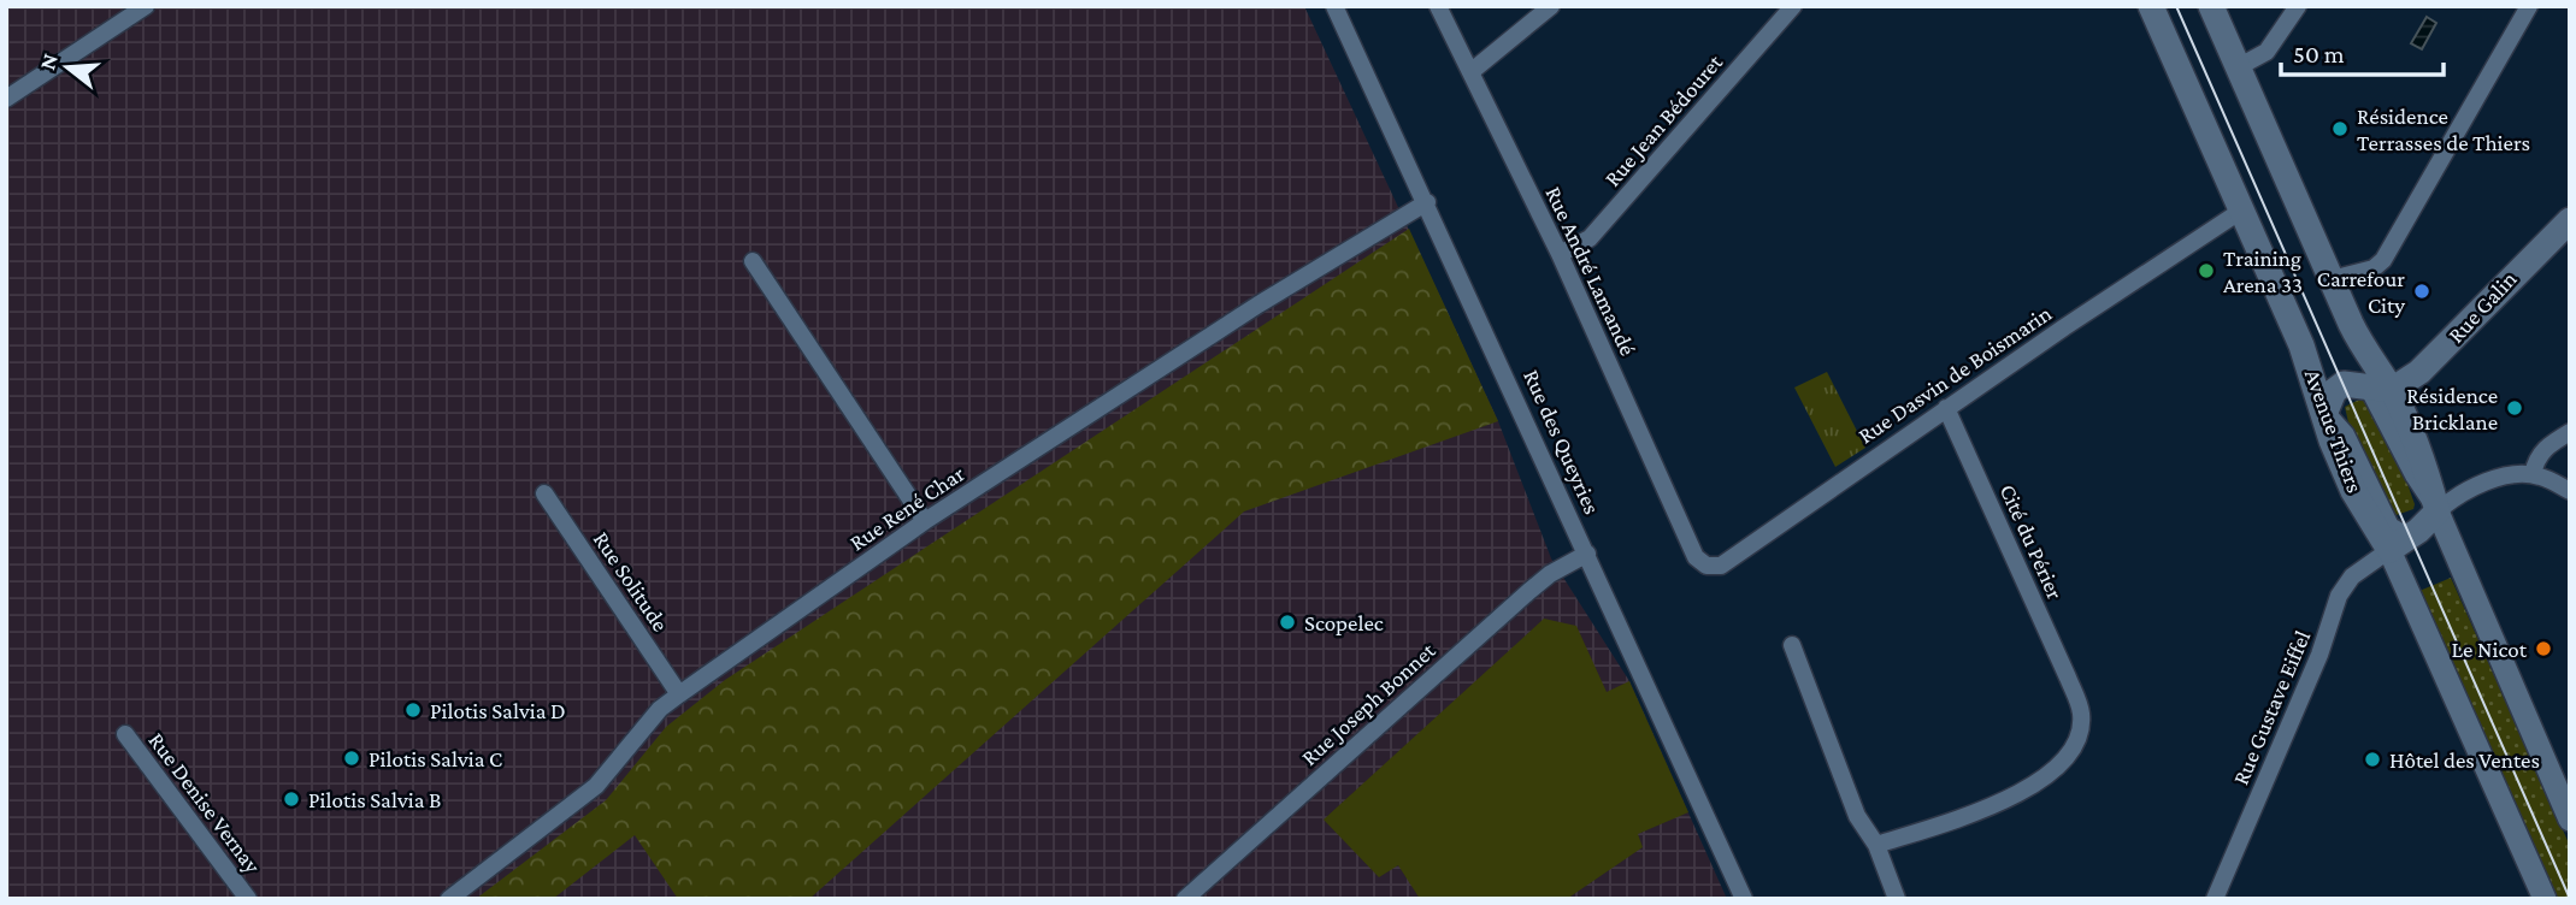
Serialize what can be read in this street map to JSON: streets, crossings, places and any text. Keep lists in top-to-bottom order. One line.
{"streets":{"main road":["Rue Galin","Avenue Thiers"],"street":["Rue Jean Bédouret","Rue André Lamandé","Rue Dasvin de Boismarin","Rue des Queyries","Rue René Char","Cité du Périer","Rue Solitude","Rue Joseph Bonnet","Rue Gustave Eiffel","Rue Denise Vernay"]},"crossings":[["Rue Jean Bédouret","Rue André Lamandé"],["Rue André Lamandé","Rue Dasvin de Boismarin"],["Rue Galin","Avenue Thiers"],["Rue Dasvin de Boismarin","Avenue Thiers"],["Rue Dasvin de Boismarin","Cité du Périer"],["Avenue Thiers","Rue Gustave Eiffel"],["Rue des Queyries","Rue René Char"],["Rue des Queyries","Rue Joseph Bonnet"],["Rue René Char","Rue Solitude"]],"places":["Résidence Terrasses de Thiers","Training Arena 33","Carrefour City","Résidence Bricklane","Scopelec","Le Nicot","Pilotis Salvia D","Pilotis Salvia C","Hôtel des Ventes","Pilotis Salvia B"],"scale_bar":"50 m","north":"left"}
